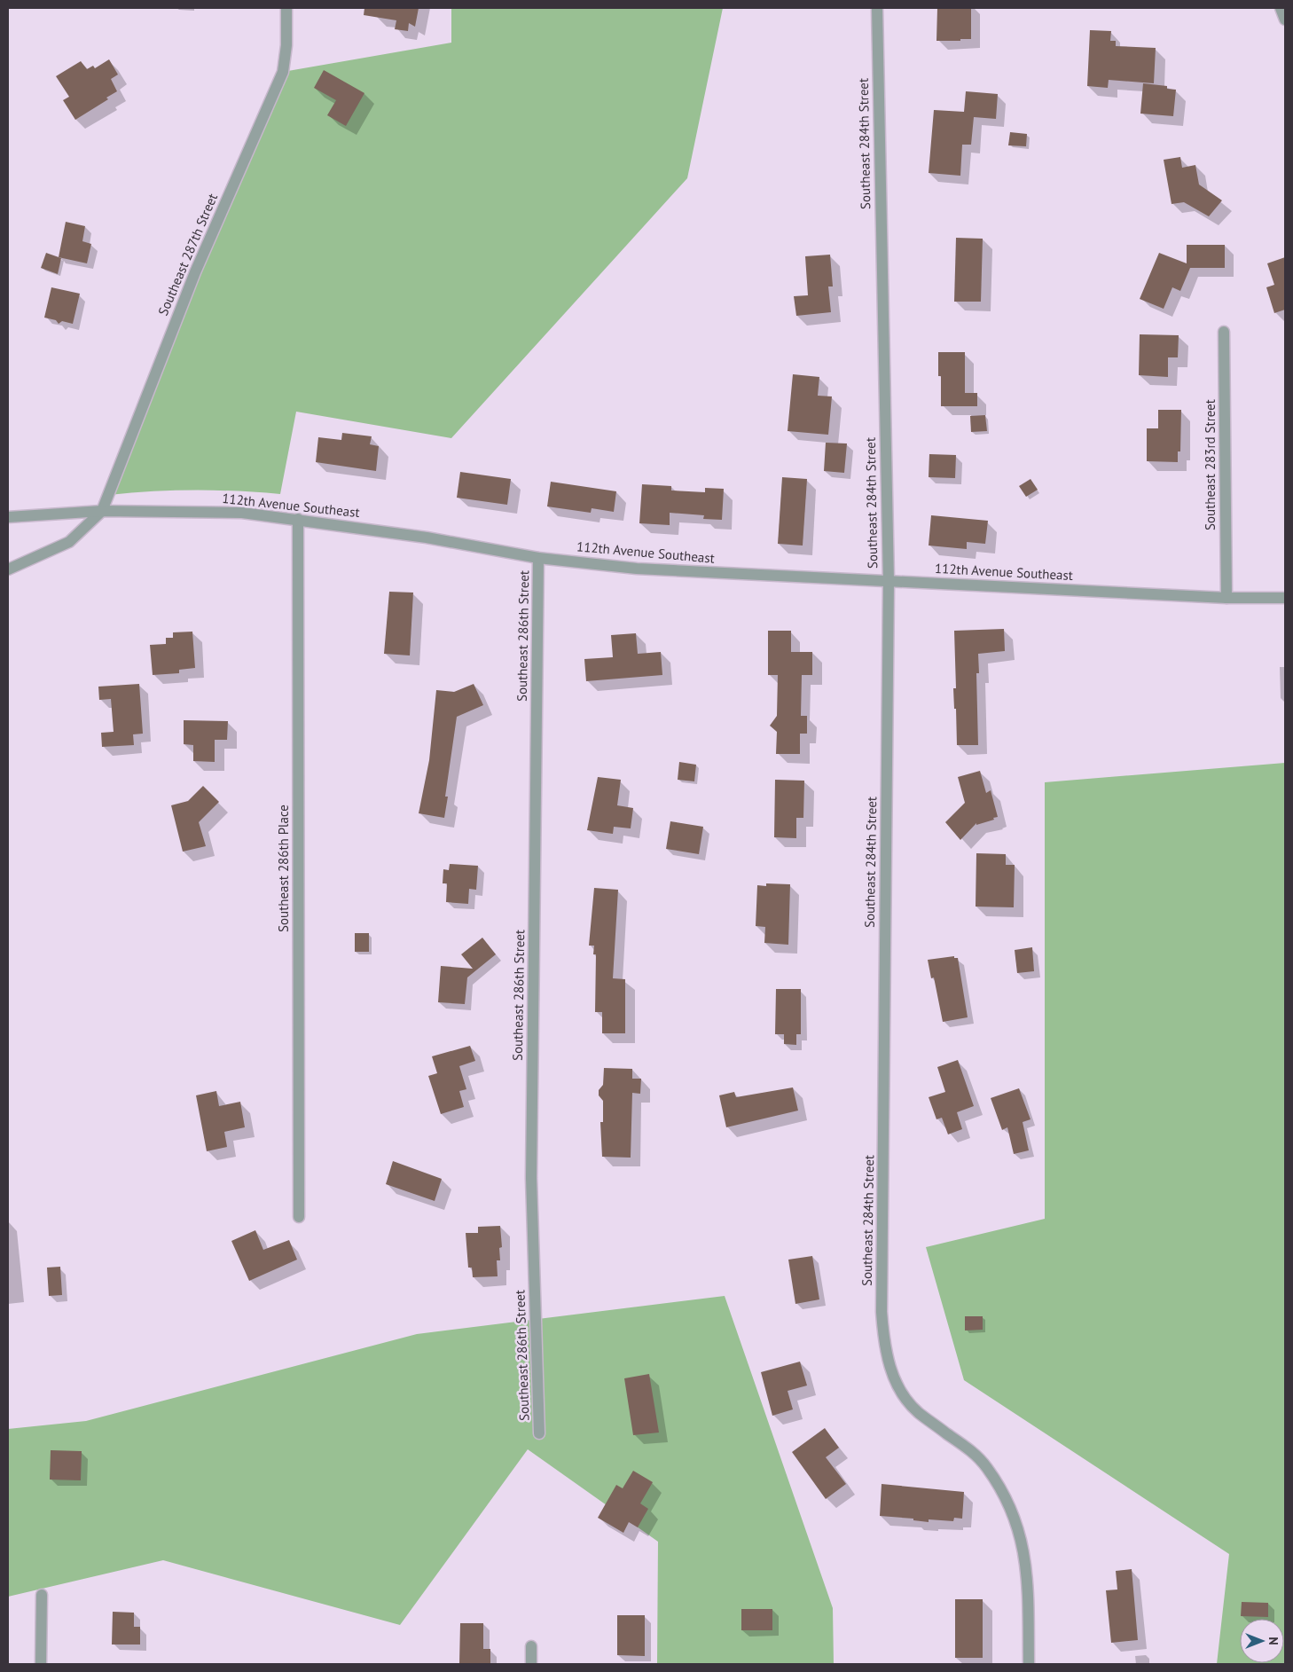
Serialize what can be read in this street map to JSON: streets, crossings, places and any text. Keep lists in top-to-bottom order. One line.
{"streets":{"street":["Southeast 284th Street","Southeast 287th Street","Southeast 283rd Street","112th Avenue Southeast","Southeast 286th Street","Southeast 286th Place"]},"crossings":[["Southeast 284th Street","112th Avenue Southeast"],["Southeast 287th Street","112th Avenue Southeast"],["Southeast 283rd Street","112th Avenue Southeast"],["112th Avenue Southeast","Southeast 286th Street"],["112th Avenue Southeast","Southeast 286th Place"]],"north":"right"}
